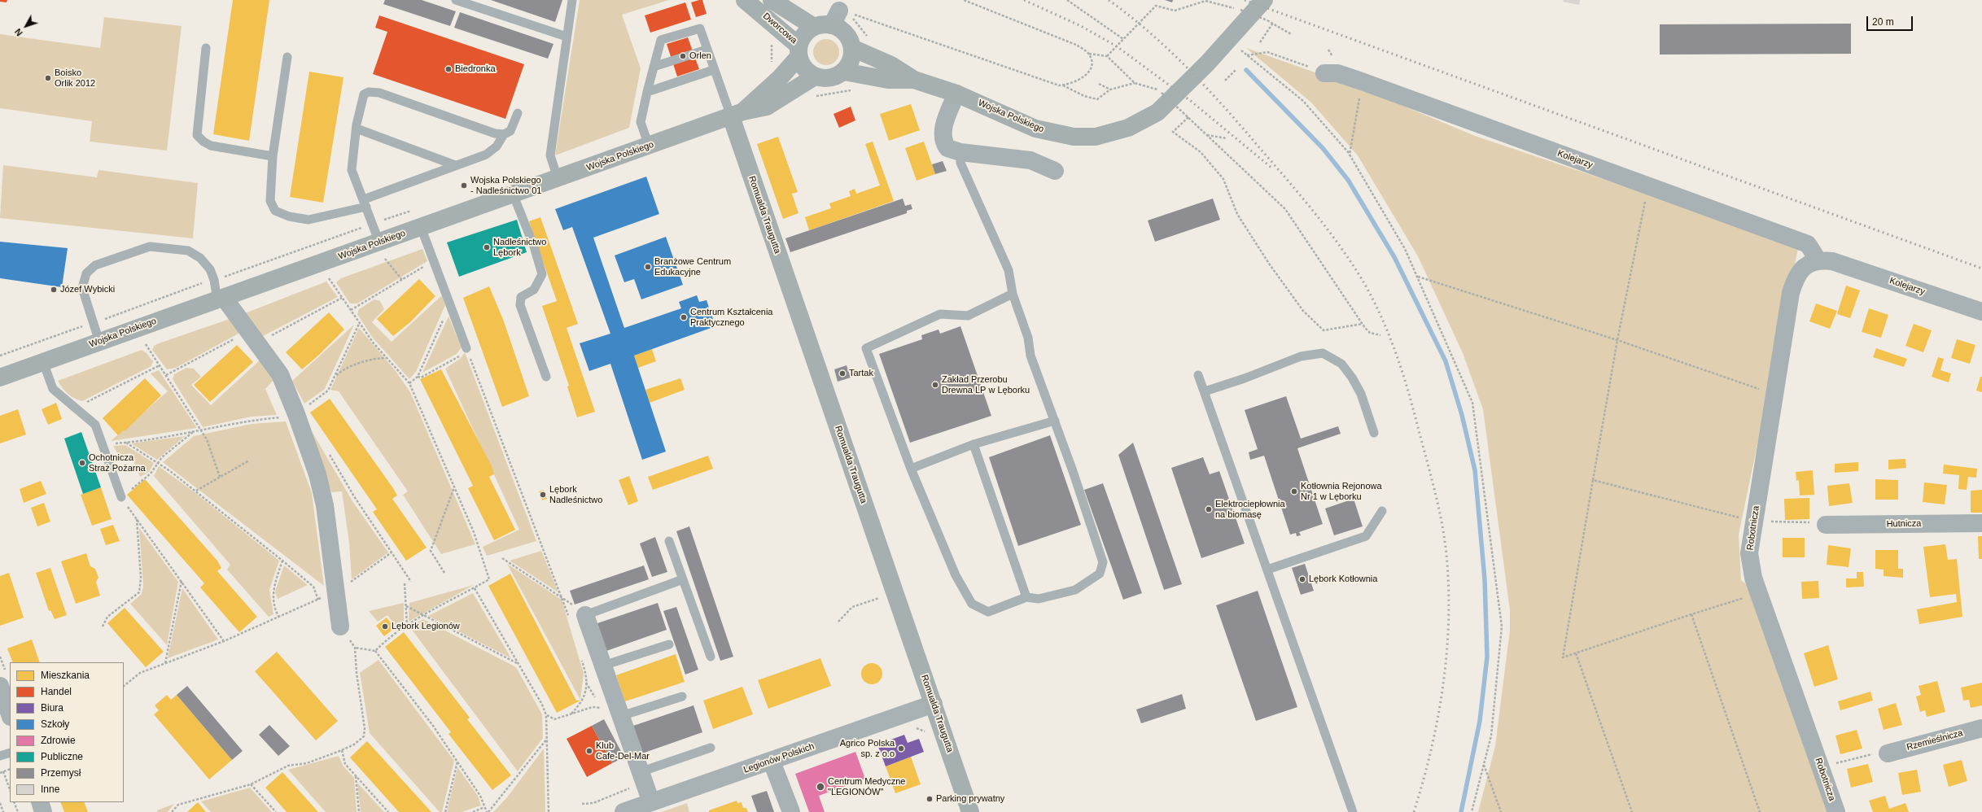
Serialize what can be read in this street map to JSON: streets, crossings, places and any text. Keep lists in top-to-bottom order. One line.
{"streets":{"street":["Dworcowa","Wojska Polskiego","Kolejarzy","Romualda Traugutta","Hutnicza","Robotnicza","Rzemieślnicza","Legionów Polskich"]},"crossings":[["Dworcowa","Wojska Polskiego"],["Wojska Polskiego","Romualda Traugutta"],["Kolejarzy","Robotnicza"],["Romualda Traugutta","Legionów Polskich"]],"places":["Orlen","Biedronka","Boisko Orlik 2012","Wojska Polskiego - Nadleśnictwo 01","Nadleśnictwo Lębork","Branżowe Centrum Edukacyjne","Józef Wybicki","Centrum Kształcenia Praktycznego","Tartak","Zakład Przerobu Drewna LP w Lęborku","Ochotnicza Straż Pożarna","Kotłownia Rejonowa Nr 1 w Lęborku","Lębork Nadleśnictwo","Elektrociepłownia na biomasę","Lębork Kotłownia","Lębork Legionów","Agrico Polska sp. z o.o","Klub Cafe-Del-Mar","Centrum Medyczne \"LEGIONÓW\"","Parking prywatny"],"legend":["Mieszkania","Handel","Biura","Szkoły","Zdrowie","Publiczne","Przemysł","Inne"],"scale_bar":"20 m","north":"bottom left"}
